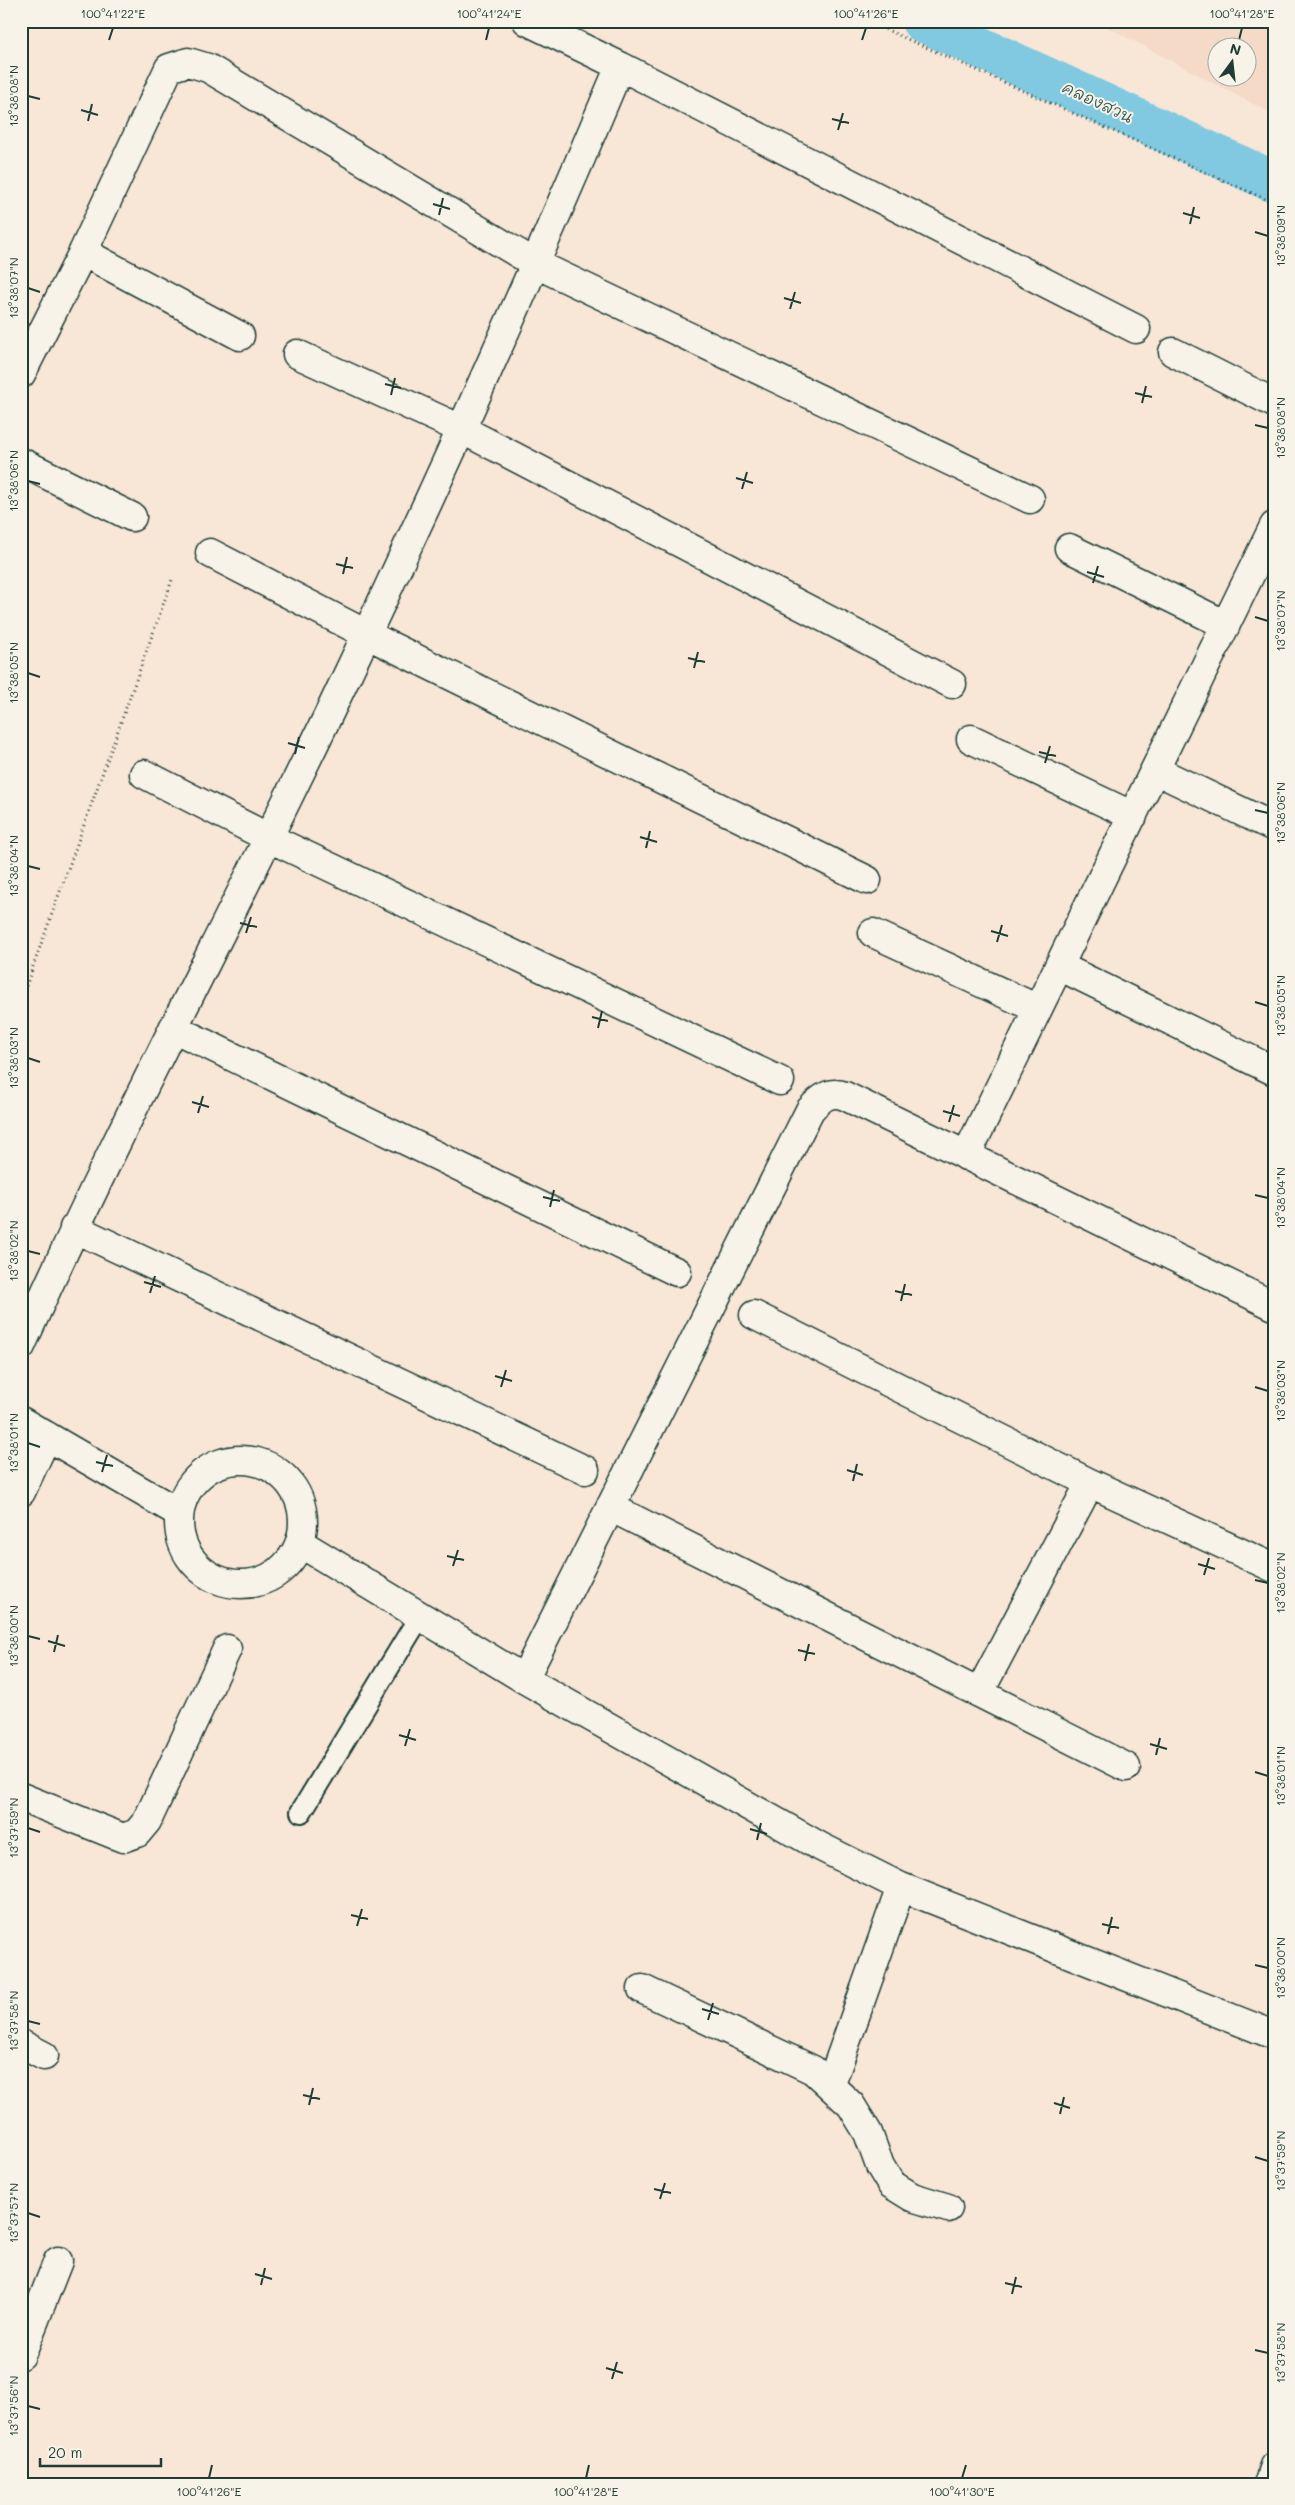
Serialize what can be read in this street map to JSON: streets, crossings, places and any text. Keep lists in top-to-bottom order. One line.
{"water":["คลองสวน"],"scale_bar":"20 m","north":"top","coordinates":["100°41'22\"E","100°41'24\"E","100°41'26\"E","100°41'28\"E","13°38'08\"N","13°38'09\"N","13°38'07\"N","13°38'06\"N","13°38'05\"N","13°38'04\"N","13°38'03\"N","13°38'02\"N","13°38'01\"N","13°38'00\"N","13°37'59\"N","13°37'58\"N","13°37'57\"N","13°37'56\"N","100°41'30\"E"]}
